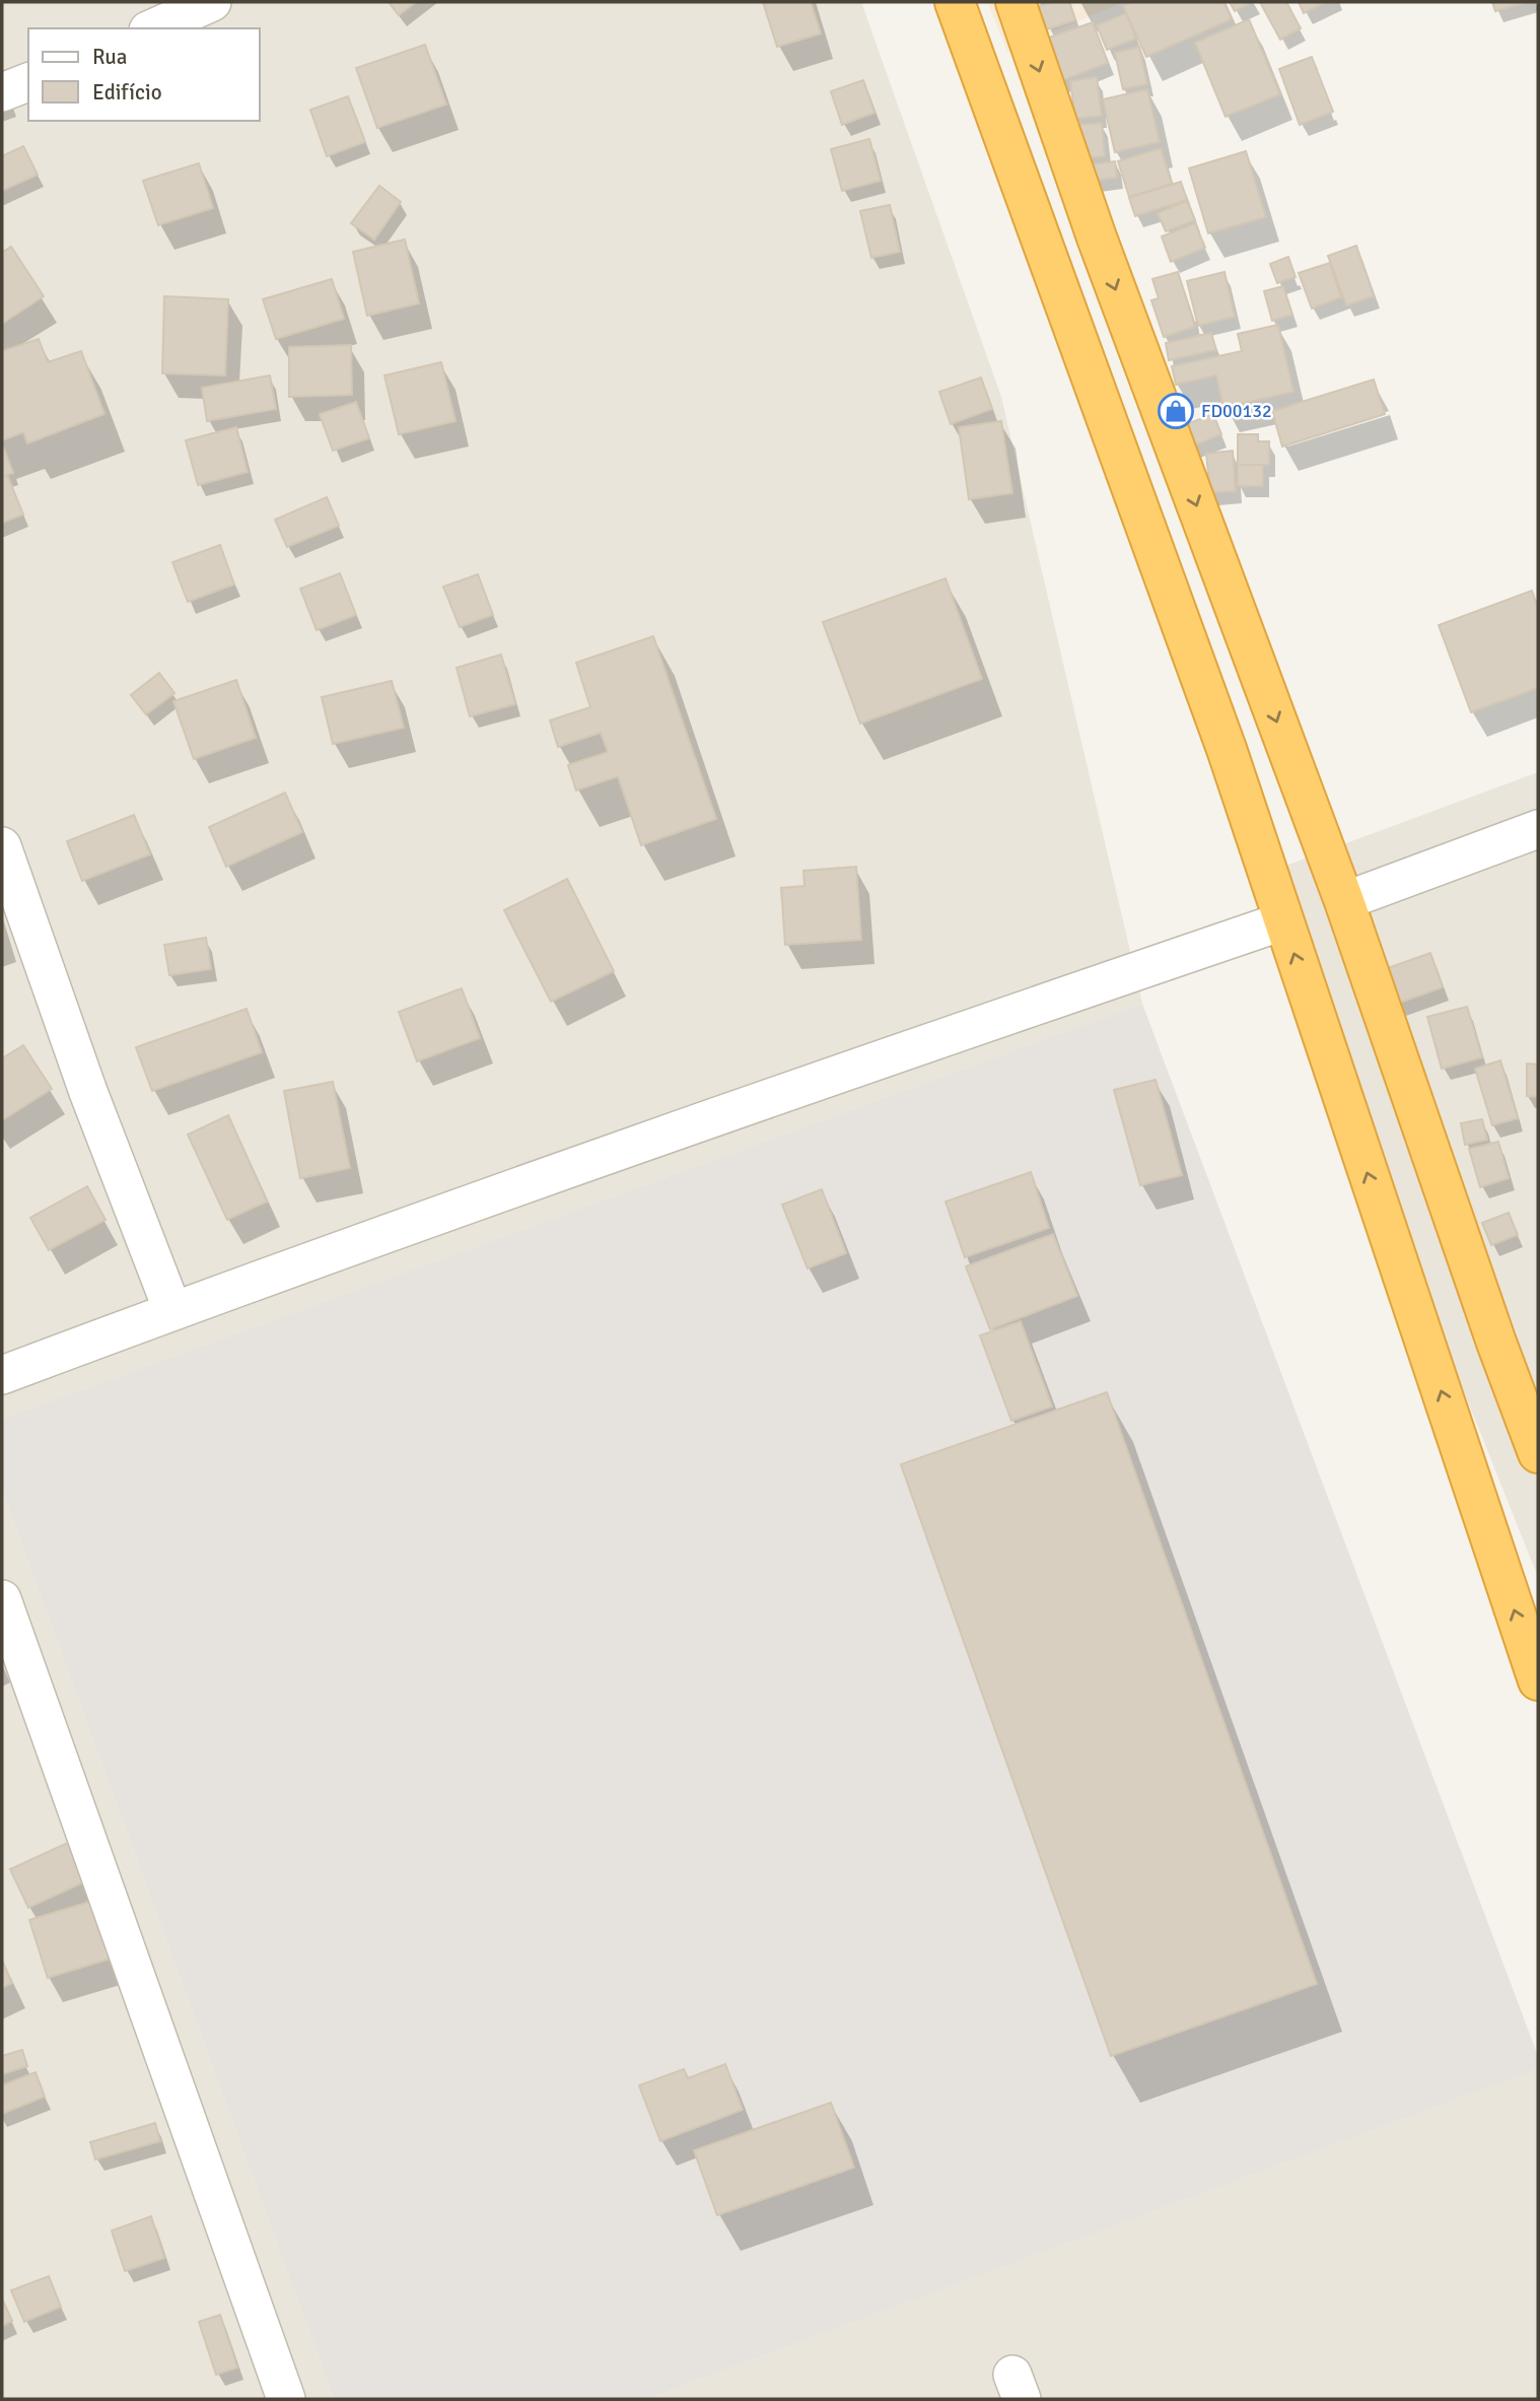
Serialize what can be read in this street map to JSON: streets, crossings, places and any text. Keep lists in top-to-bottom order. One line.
{"places":{"shop":["FD00132"]},"legend":["Rua","Edifício"]}
